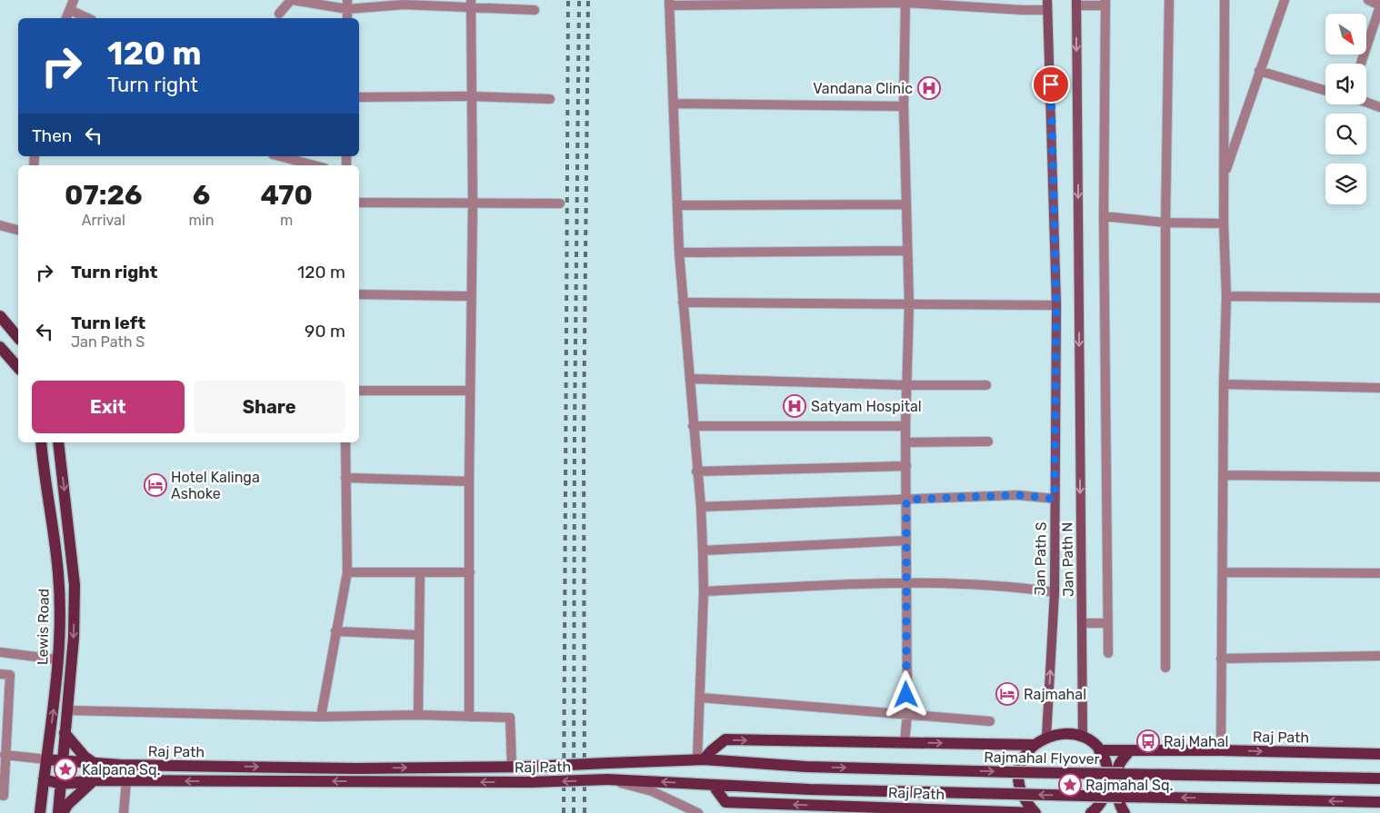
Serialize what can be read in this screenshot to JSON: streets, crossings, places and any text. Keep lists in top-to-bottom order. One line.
{"streets":{"main road":["Jan Path S","Jan Path N","Lewis Road","Raj Path","Rajmahal Flyover"]},"crossings":[["Jan Path S","Raj Path"],["Jan Path N","Raj Path"],["Lewis Road","Raj Path"],["Raj Path","Rajmahal Flyover"]],"one_way":["Jan Path N"],"places":{"hospital":["Vandana Clinic","Satyam Hospital"],"hotel":["Hotel Kalinga Ashoke","Rajmahal"],"bus stop":["Raj Mahal"],"place":["Kalpana Sq.","Rajmahal Sq."]},"north":"bottom right","page":{"turn":["120 m","Turn right"],"then":"Then","eta":["07:26","Arrival","6","min","470","m"],"list":[{"name":"Turn right","value":"120 m"},{"name":"Turn left","note":"Jan Path S","value":"90 m"}],"buttons":["Exit","Share"]}}
